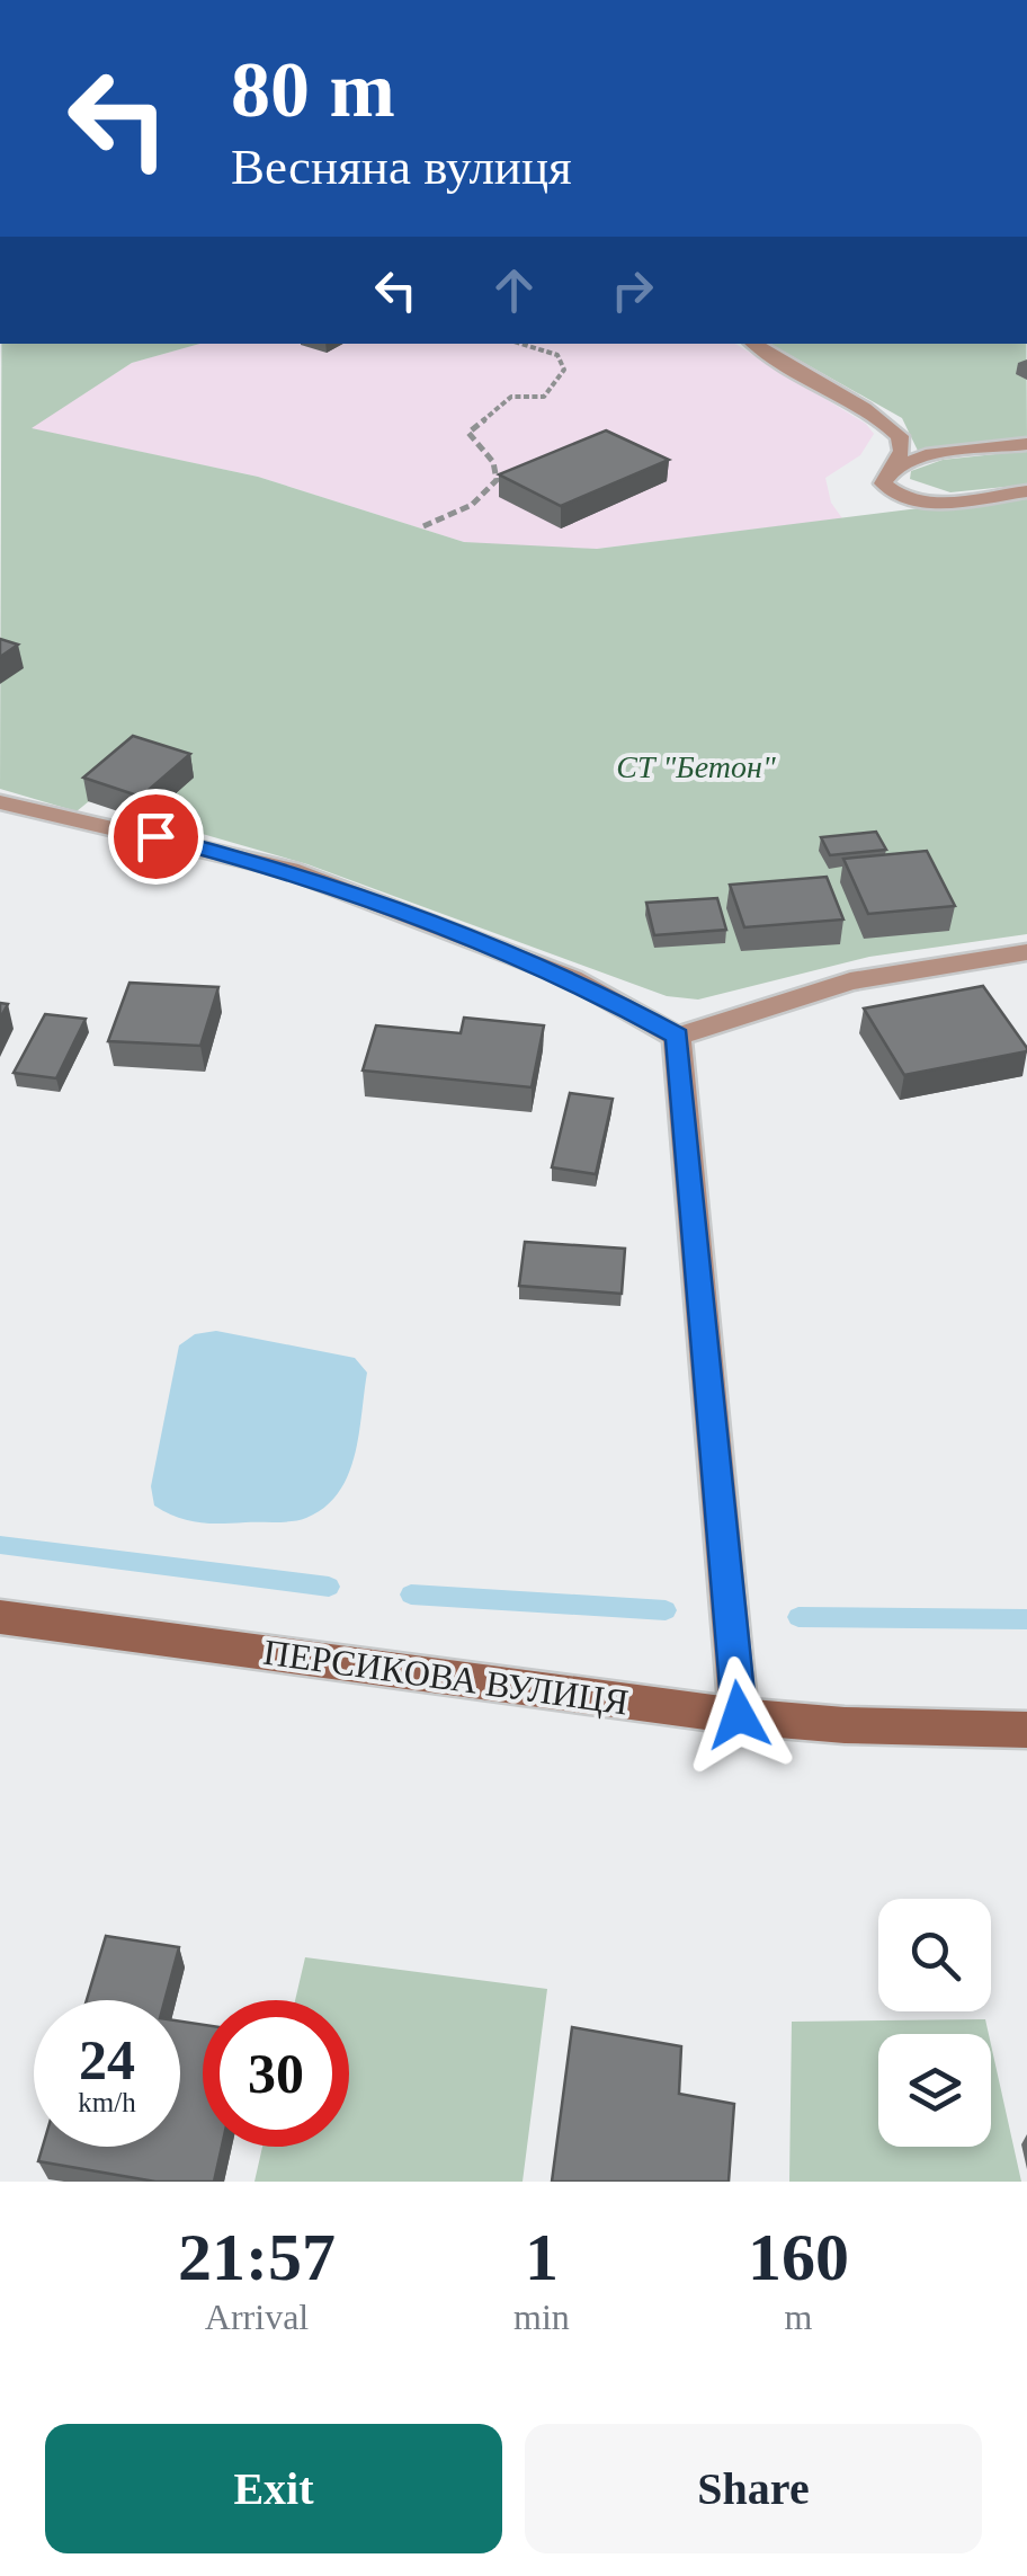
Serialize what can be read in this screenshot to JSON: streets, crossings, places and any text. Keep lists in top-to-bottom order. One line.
{"streets":{"main road":["ПЕРСИКОВА ВУЛИЦЯ"]},"parks":["СТ \"Бетон\""],"page":{"turn":["80 m","Весняна вулиця"],"speed":"24 km/h","limit":"30","eta":["21:57","Arrival","1","min","160","m"],"buttons":["Exit","Share"]}}
